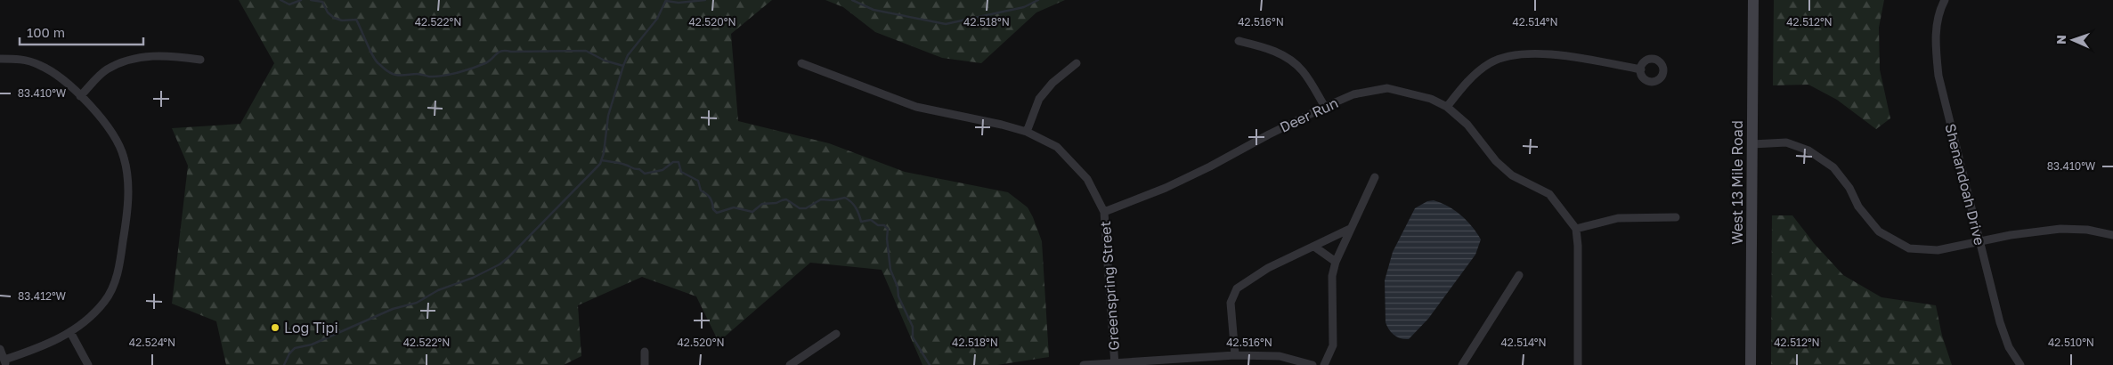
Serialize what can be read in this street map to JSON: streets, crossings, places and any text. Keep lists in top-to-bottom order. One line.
{"streets":{"street":["Deer Run","West 13 Mile Road","Shenandoah Drive","Greenspring Street"]},"crossings":[["Deer Run","Greenspring Street"]],"places":["Log Tipi"],"scale_bar":"100 m","north":"left","coordinates":["42.522°N","42.520°N","42.518°N","42.516°N","42.514°N","42.512°N","83.410°W","83.412°W","42.524°N","42.510°N"]}
